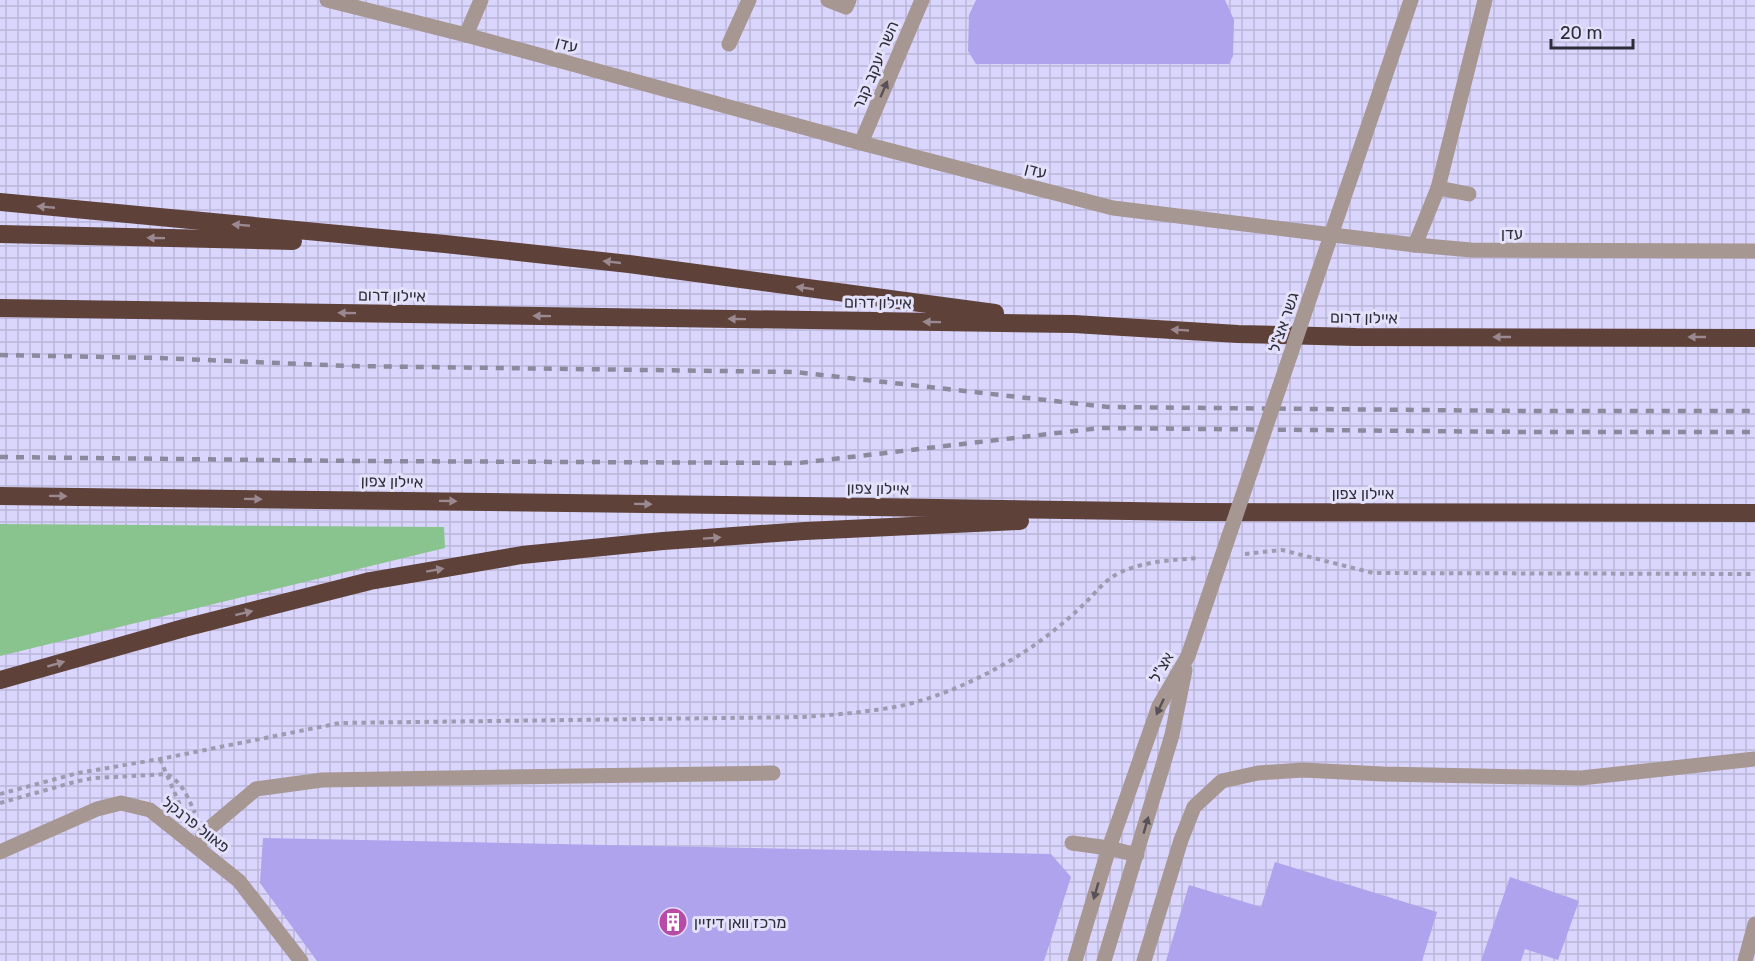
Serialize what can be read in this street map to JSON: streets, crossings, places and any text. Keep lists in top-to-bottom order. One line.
{"streets":{"highway":["איילון דרום","איילון צפון"],"street":["עדן","השר יעקב קנר","גשר אצ\"ל","אצ\"ל","פאוול פרנקל"]},"crossings":[["עדן","השר יעקב קנר"],["גשר אצ\"ל","אצ\"ל"]],"one_way":["השר יעקב קנר"],"places":{"building":["מרכז וואן דיזיין"]},"scale_bar":"20 m"}
